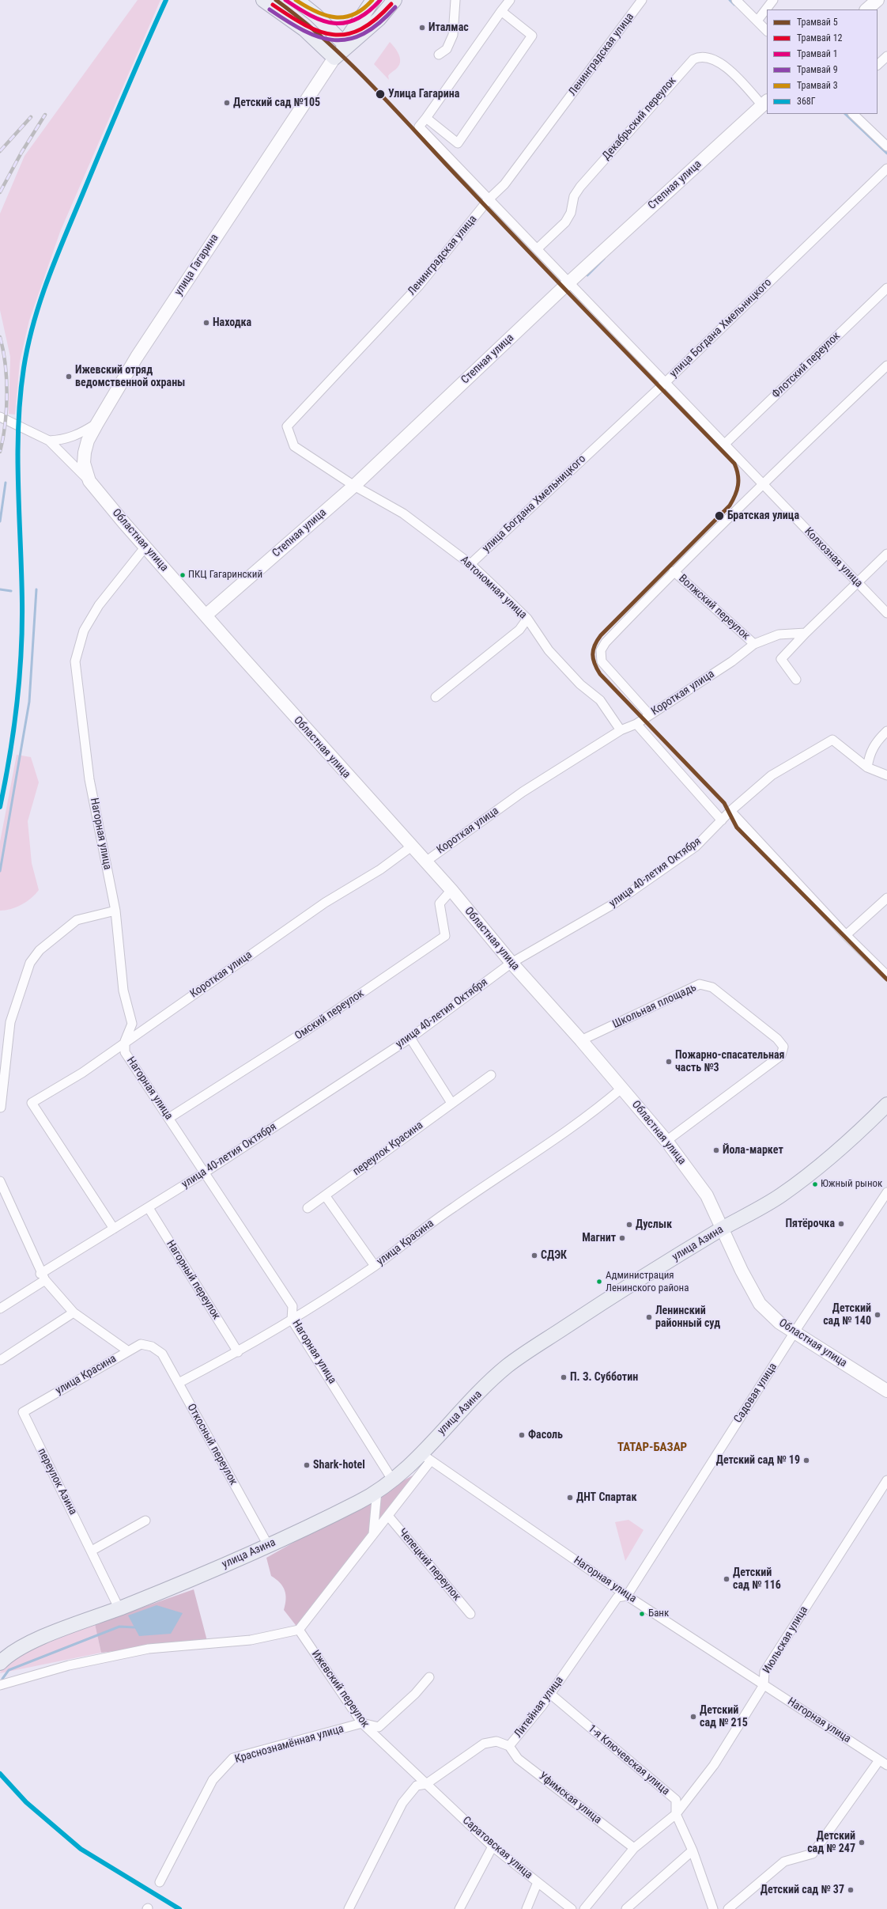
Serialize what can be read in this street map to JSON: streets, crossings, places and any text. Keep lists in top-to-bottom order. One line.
{"streets":{"main road":["Степная улица","улица Гагарина","Областная улица","улица Азина"],"street":["Ленинградская улица","Декабрьский переулок","улица Богдана Хмельницкого","Флотский переулок","Колхозная улица","Автономная улица","Волжский переулок","Короткая улица","Нагорная улица","улица 40-летия Октября","Школьная площадь","Омский переулок","переулок Красина","улица Красина","Нагорный переулок","Садовая улица","Откосный переулок","переулок Азина","Чепецкий переулок","Июльская улица","Ижевский переулок","Литейная улица","Краснознамённая улица","1-я Ключевская улица","Уфимская улица","Саратовская улица"]},"crossings":[["Ленинградская улица","Степная улица"],["Ленинградская улица","Колхозная улица"],["Ленинградская улица","Автономная улица"],["Декабрьский переулок","Степная улица"],["Декабрьский переулок","Колхозная улица"],["Степная улица","Областная улица"],["Степная улица","Колхозная улица"],["Степная улица","Автономная улица"],["улица Гагарина","Областная улица"],["улица Богдана Хмельницкого","Колхозная улица"],["улица Богдана Хмельницкого","Автономная улица"],["Флотский переулок","Колхозная улица"],["Областная улица","Короткая улица"],["Областная улица","Нагорная улица"],["Областная улица","улица 40-летия Октября"],["Областная улица","Школьная площадь"],["Областная улица","Омский переулок"],["Областная улица","улица Красина"],["Областная улица","улица Азина"],["Областная улица","Садовая улица"],["Автономная улица","Короткая улица"],["Волжский переулок","Короткая улица"],["Короткая улица","Нагорная улица"],["Короткая улица","улица 40-летия Октября"],["Нагорная улица","улица 40-летия Октября"],["Нагорная улица","Омский переулок"],["Нагорная улица","улица Красина"],["Нагорная улица","улица Азина"],["Нагорная улица","Садовая улица"],["Нагорная улица","Июльская улица"],["Нагорная улица","Литейная улица"],["улица 40-летия Октября","Нагорный переулок"],["улица Красина","Нагорный переулок"],["улица Красина","Откосный переулок"],["улица Красина","переулок Азина"],["улица Азина","Откосный переулок"],["улица Азина","переулок Азина"],["Садовая улица","Литейная улица"],["Июльская улица","1-я Ключевская улица"],["Июльская улица","Уфимская улица"],["Ижевский переулок","Литейная улица"],["Ижевский переулок","Краснознамённая улица"],["Ижевский переулок","Саратовская улица"],["Литейная улица","1-я Ключевская улица"],["Литейная улица","Уфимская улица"],["Литейная улица","Саратовская улица"]],"districts":["ТАТАР-БАЗАР"],"places":["Италмас","Улица Гагарина","Детский сад №105","Находка","Ижевский отряд ведомственной охраны","Братская улица","ПКЦ Гагаринский","Пожарно-спасательная часть №3","Йола-маркет","Южный рынок","Пятёрочка","Дуслык","Магнит","СДЭК","Администрация Ленинского района","Детский сад № 140","Ленинский районный суд","П. З. Субботин","Фасоль","Детский сад № 19","Shark-hotel","ДНТ Спартак","Детский сад № 116","Банк","Детский сад № 215","Детский сад № 247","Детский сад № 37"],"lines":["tram line 5","tram line 1","tram line 3","transit line 368Г","tram line 12","tram line 9"],"legend":["Трамвай 5","Трамвай 12","Трамвай 1","Трамвай 9","Трамвай 3","368Г"]}
